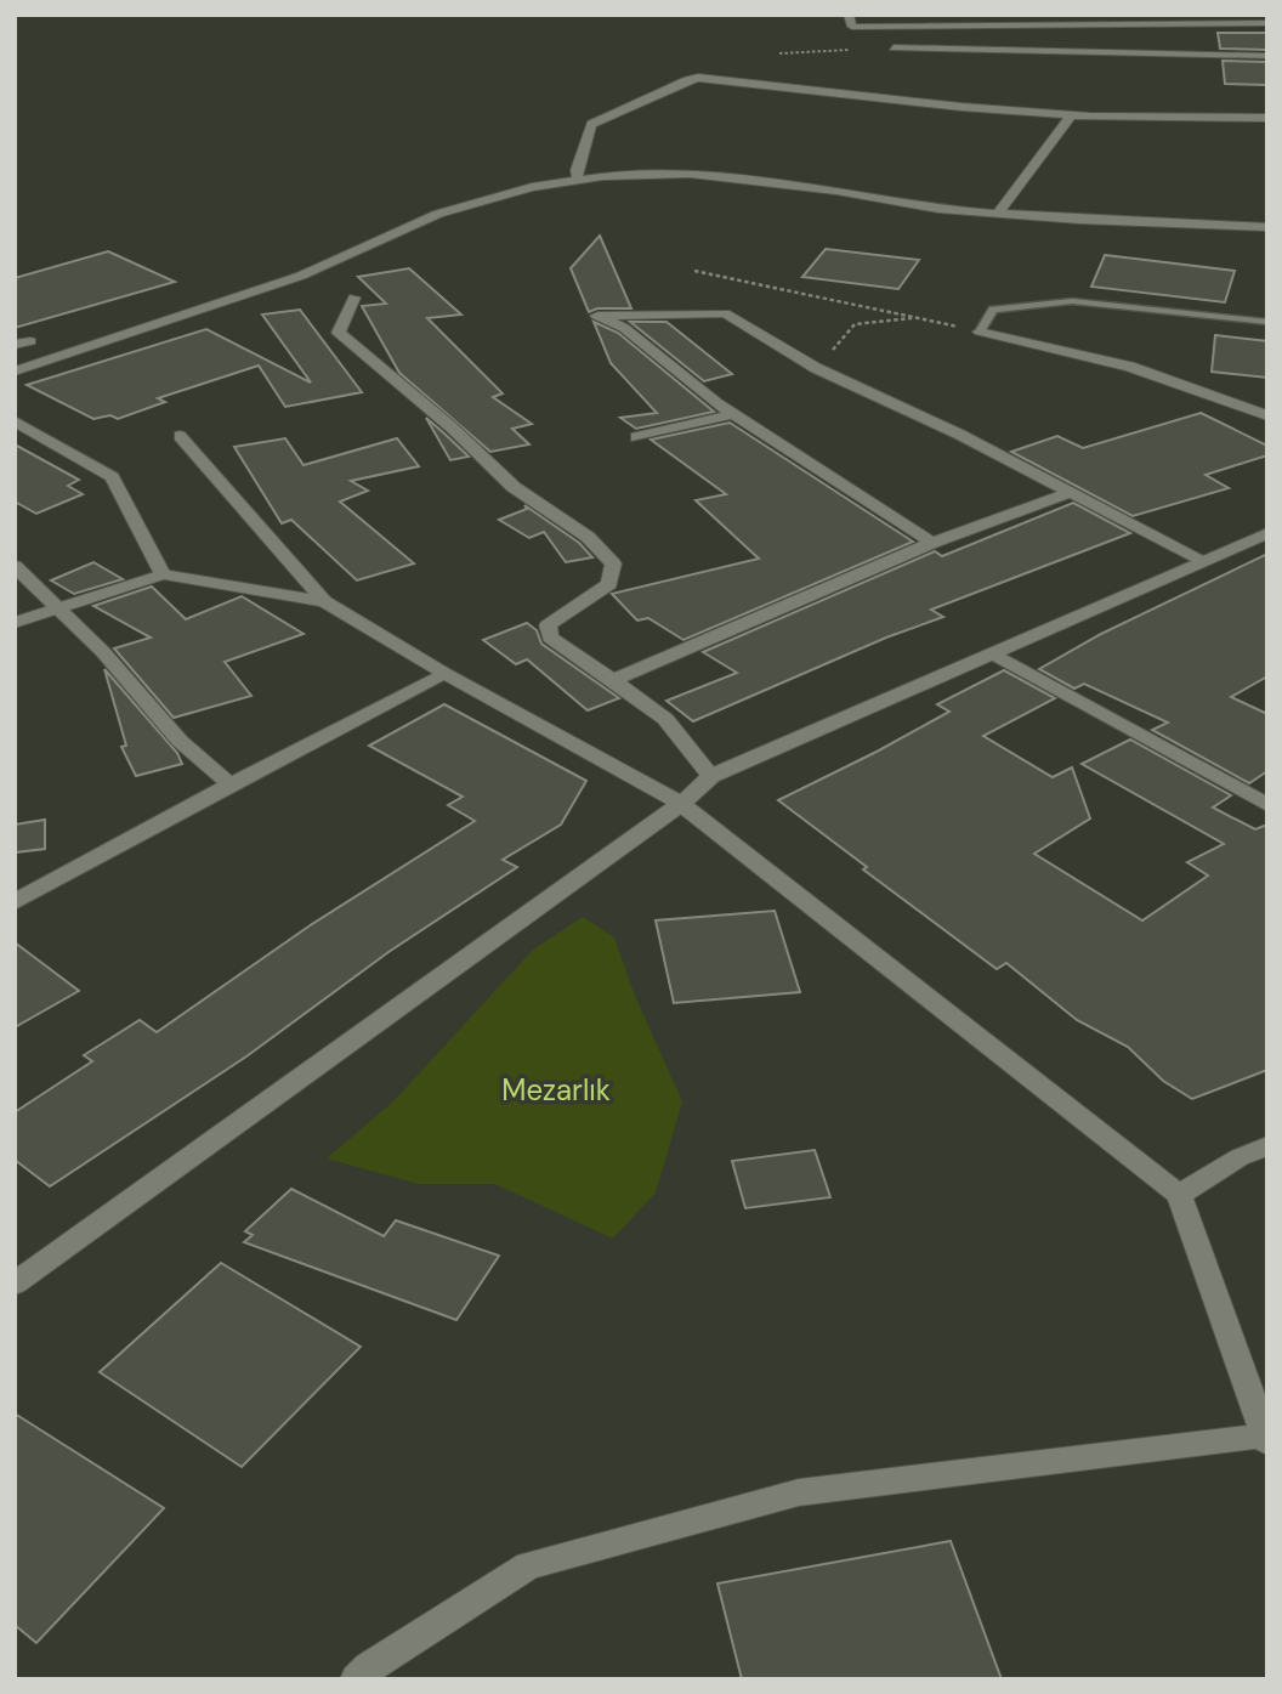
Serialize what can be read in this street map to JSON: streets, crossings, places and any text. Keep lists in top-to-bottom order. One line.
{"parks":["Mezarlık"]}
